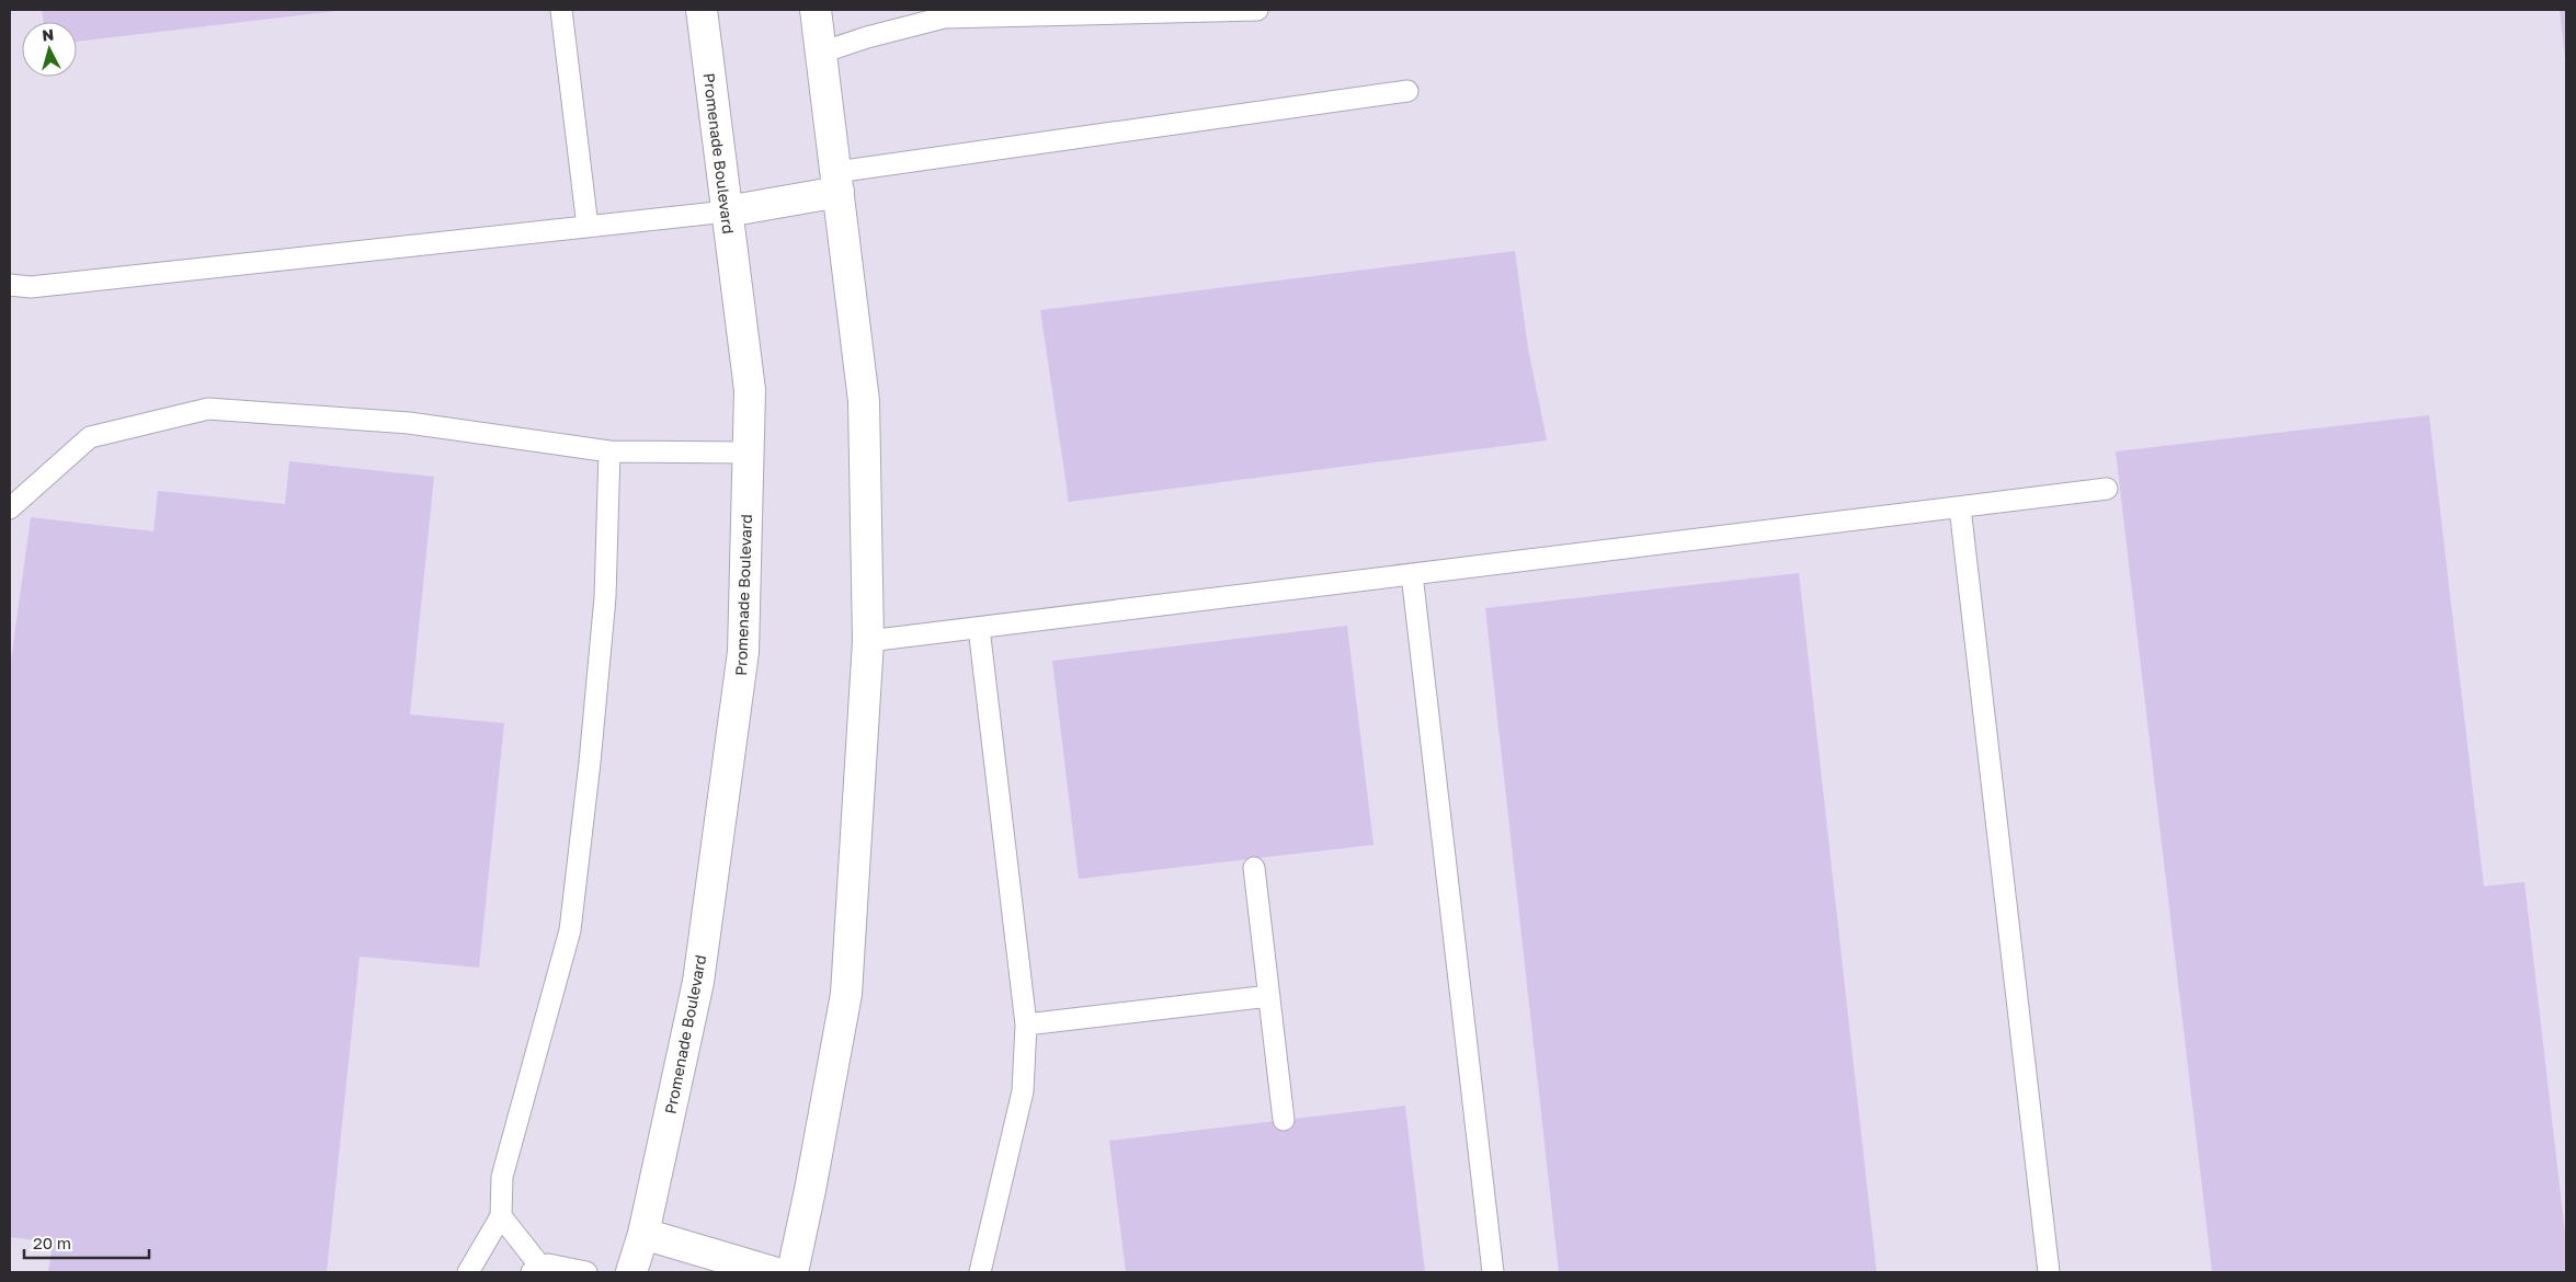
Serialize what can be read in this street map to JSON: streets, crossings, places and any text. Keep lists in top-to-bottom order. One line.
{"streets":{"street":["Promenade Boulevard"]},"scale_bar":"20 m","north":"top"}
